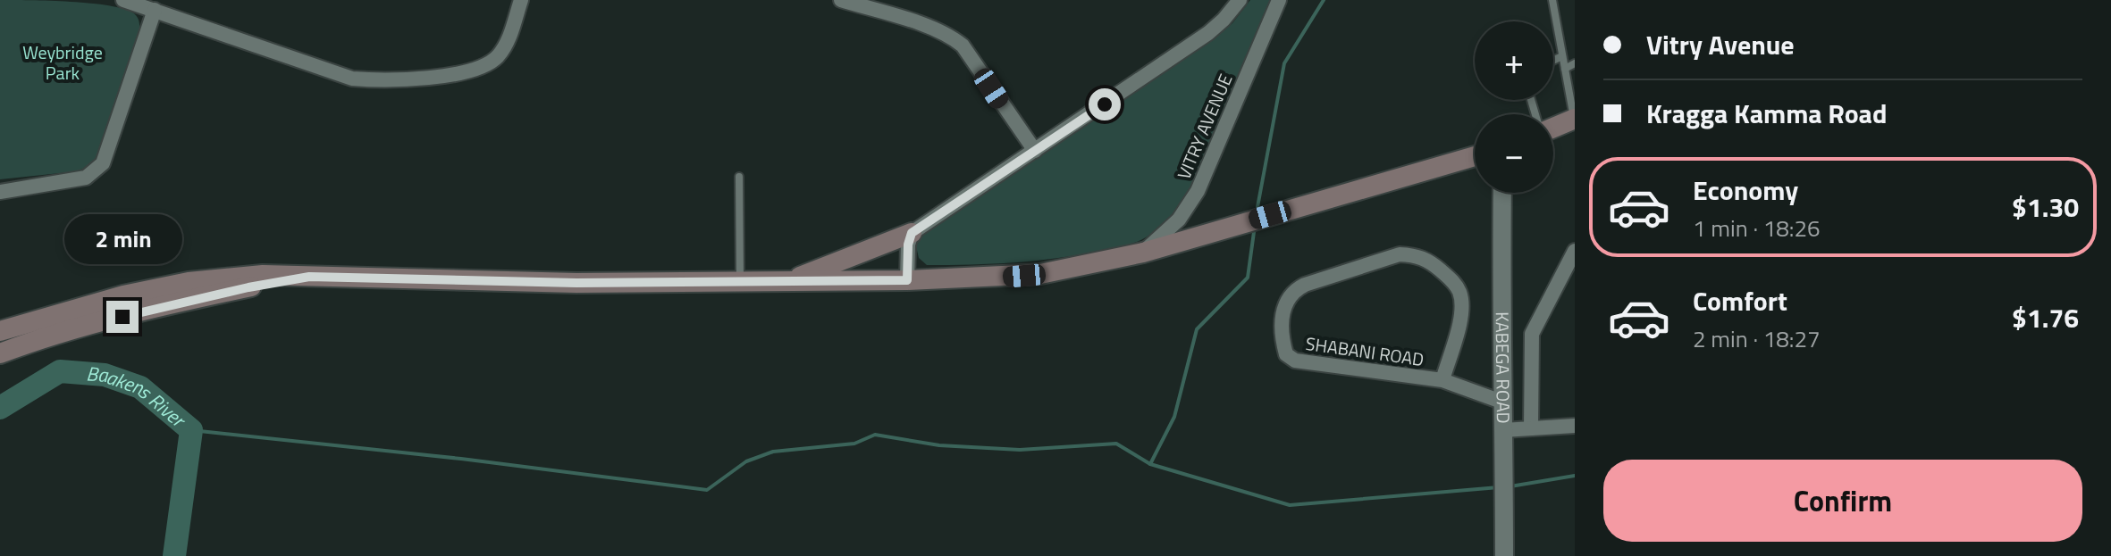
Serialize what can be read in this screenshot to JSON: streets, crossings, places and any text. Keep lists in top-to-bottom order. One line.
{"streets":{"street":["VITRY AVENUE","SHABANI ROAD","KABEGA ROAD"]},"crossings":[["SHABANI ROAD","KABEGA ROAD"]],"water":["Baakens River"],"parks":["Weybridge Park"],"page":{"banner":["Vitry Avenue","Kragga Kamma Road"],"map_buttons":["+","−"],"list":[{"name":"Economy","note":"1 min · 18:26","value":"$1.30"},{"name":"Comfort","note":"2 min · 18:27","value":"$1.76"}],"bubble":"2 min","buttons":"Confirm"}}
